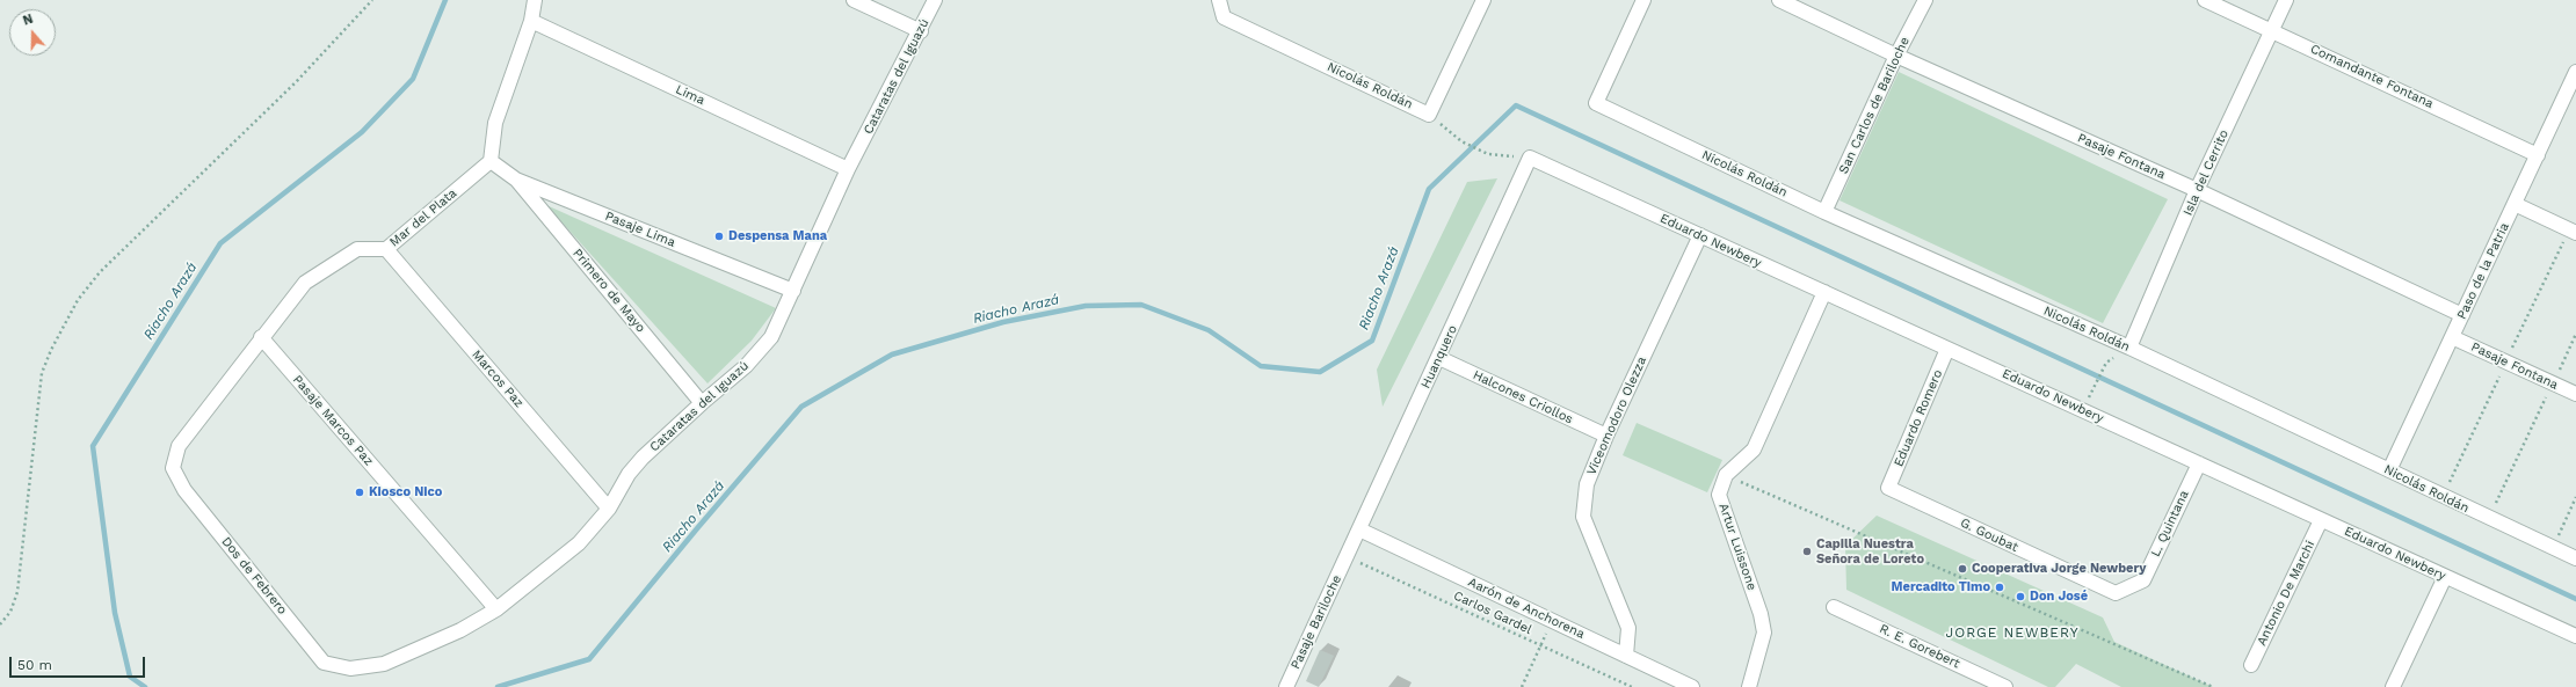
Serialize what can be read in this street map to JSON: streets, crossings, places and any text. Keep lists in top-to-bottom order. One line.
{"streets":{"street":["Cataratas del Iguazú","Comandante Fontana","Nicolás Roldán","Lima","San Carlos de Bariloche","Pasaje Fontana","Isla del Cerrito","Mar del Plata","Pasaje Lima","Eduardo Newbery","Paso de la Patria","Primero de Mayo","Huanquero","Marcos Paz","Halcones Criollos","Viceomodoro Olezza","Eduardo Romero","Pasaje Marcos Paz","L. Quintana","G. Goubat","Artur Luissone","Dos de Febrero","Antonio De Marchi","Aarón de Anchorena","Pasaje Bariloche","R. E. Gorebert"],"path":["Carlos Gardel"]},"crossings":[["Cataratas del Iguazú","Lima"],["Cataratas del Iguazú","Pasaje Lima"],["Cataratas del Iguazú","Primero de Mayo"],["Cataratas del Iguazú","Marcos Paz"],["Cataratas del Iguazú","Pasaje Marcos Paz"],["Cataratas del Iguazú","Dos de Febrero"],["Comandante Fontana","Isla del Cerrito"],["Comandante Fontana","Paso de la Patria"],["Nicolás Roldán","San Carlos de Bariloche"],["Nicolás Roldán","Isla del Cerrito"],["Nicolás Roldán","Paso de la Patria"],["San Carlos de Bariloche","Pasaje Fontana"],["Pasaje Fontana","Isla del Cerrito"],["Pasaje Fontana","Paso de la Patria"],["Mar del Plata","Pasaje Lima"],["Mar del Plata","Marcos Paz"],["Mar del Plata","Pasaje Marcos Paz"],["Mar del Plata","Dos de Febrero"],["Pasaje Lima","Primero de Mayo"],["Eduardo Newbery","Huanquero"],["Eduardo Newbery","Viceomodoro Olezza"],["Eduardo Newbery","Eduardo Romero"],["Eduardo Newbery","L. Quintana"],["Eduardo Newbery","Antonio De Marchi"],["Huanquero","Halcones Criollos"],["Huanquero","Aarón de Anchorena"],["Huanquero","Carlos Gardel"],["Huanquero","Pasaje Bariloche"],["Halcones Criollos","Viceomodoro Olezza"],["Viceomodoro Olezza","Aarón de Anchorena"],["Eduardo Romero","G. Goubat"],["L. Quintana","G. Goubat"],["Carlos Gardel","Pasaje Bariloche"]],"districts":["JORGE NEWBERY"],"water":["Riacho Arazá"],"places":["Despensa Mana","Kiosco Nico","Capilla Nuestra Señora de Loreto","Cooperativa Jorge Newbery","Mercadito Timo","Don José"],"scale_bar":"50 m","north":"top"}
